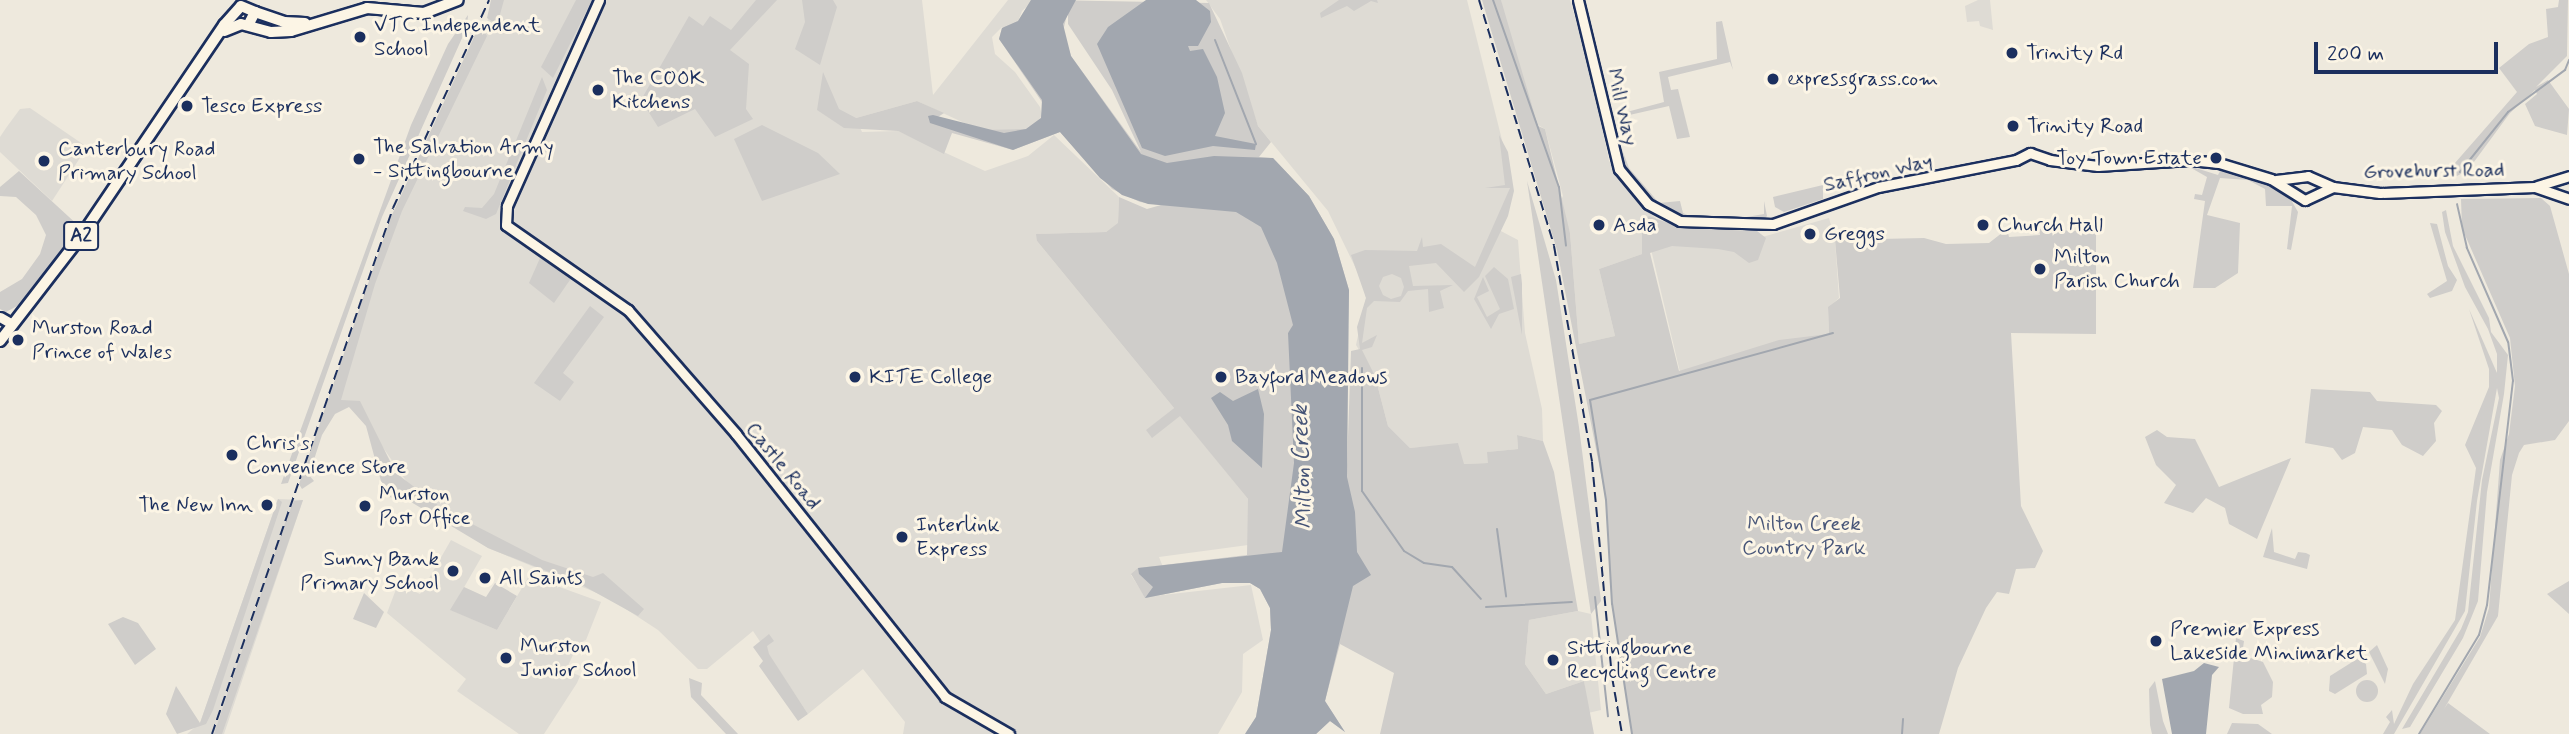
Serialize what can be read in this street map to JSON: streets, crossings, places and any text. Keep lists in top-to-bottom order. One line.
{"streets":{"main road":["A2"],"street":["Mill Way","Grovehurst Road","Saffron Way","Castle Road"]},"crossings":[["Mill Way","Saffron Way"]],"water":["Milton Creek"],"parks":["Milton Creek Country Park"],"places":["VTC Independent School","Trinity Rd","expressgrass.com","The COOK Kitchens","Tesco Express","Trinity Road","Toy Town Estate","The Salvation Army - Sittingbourne","Canterbury Road Primary School","Asda","Church Hall","Greggs","Milton Parish Church","Murston Road Prince of Wales","KITE College","Bayford Meadows","Chris's Convenience Store","The New Inn","Murston Post Office","Interlink Express","Sunny Bank Primary School","All Saints","Premier Express Lakeside Minimarket","Murston Junior School","Sittingbourne Recycling Centre"],"scale_bar":"200 m"}
